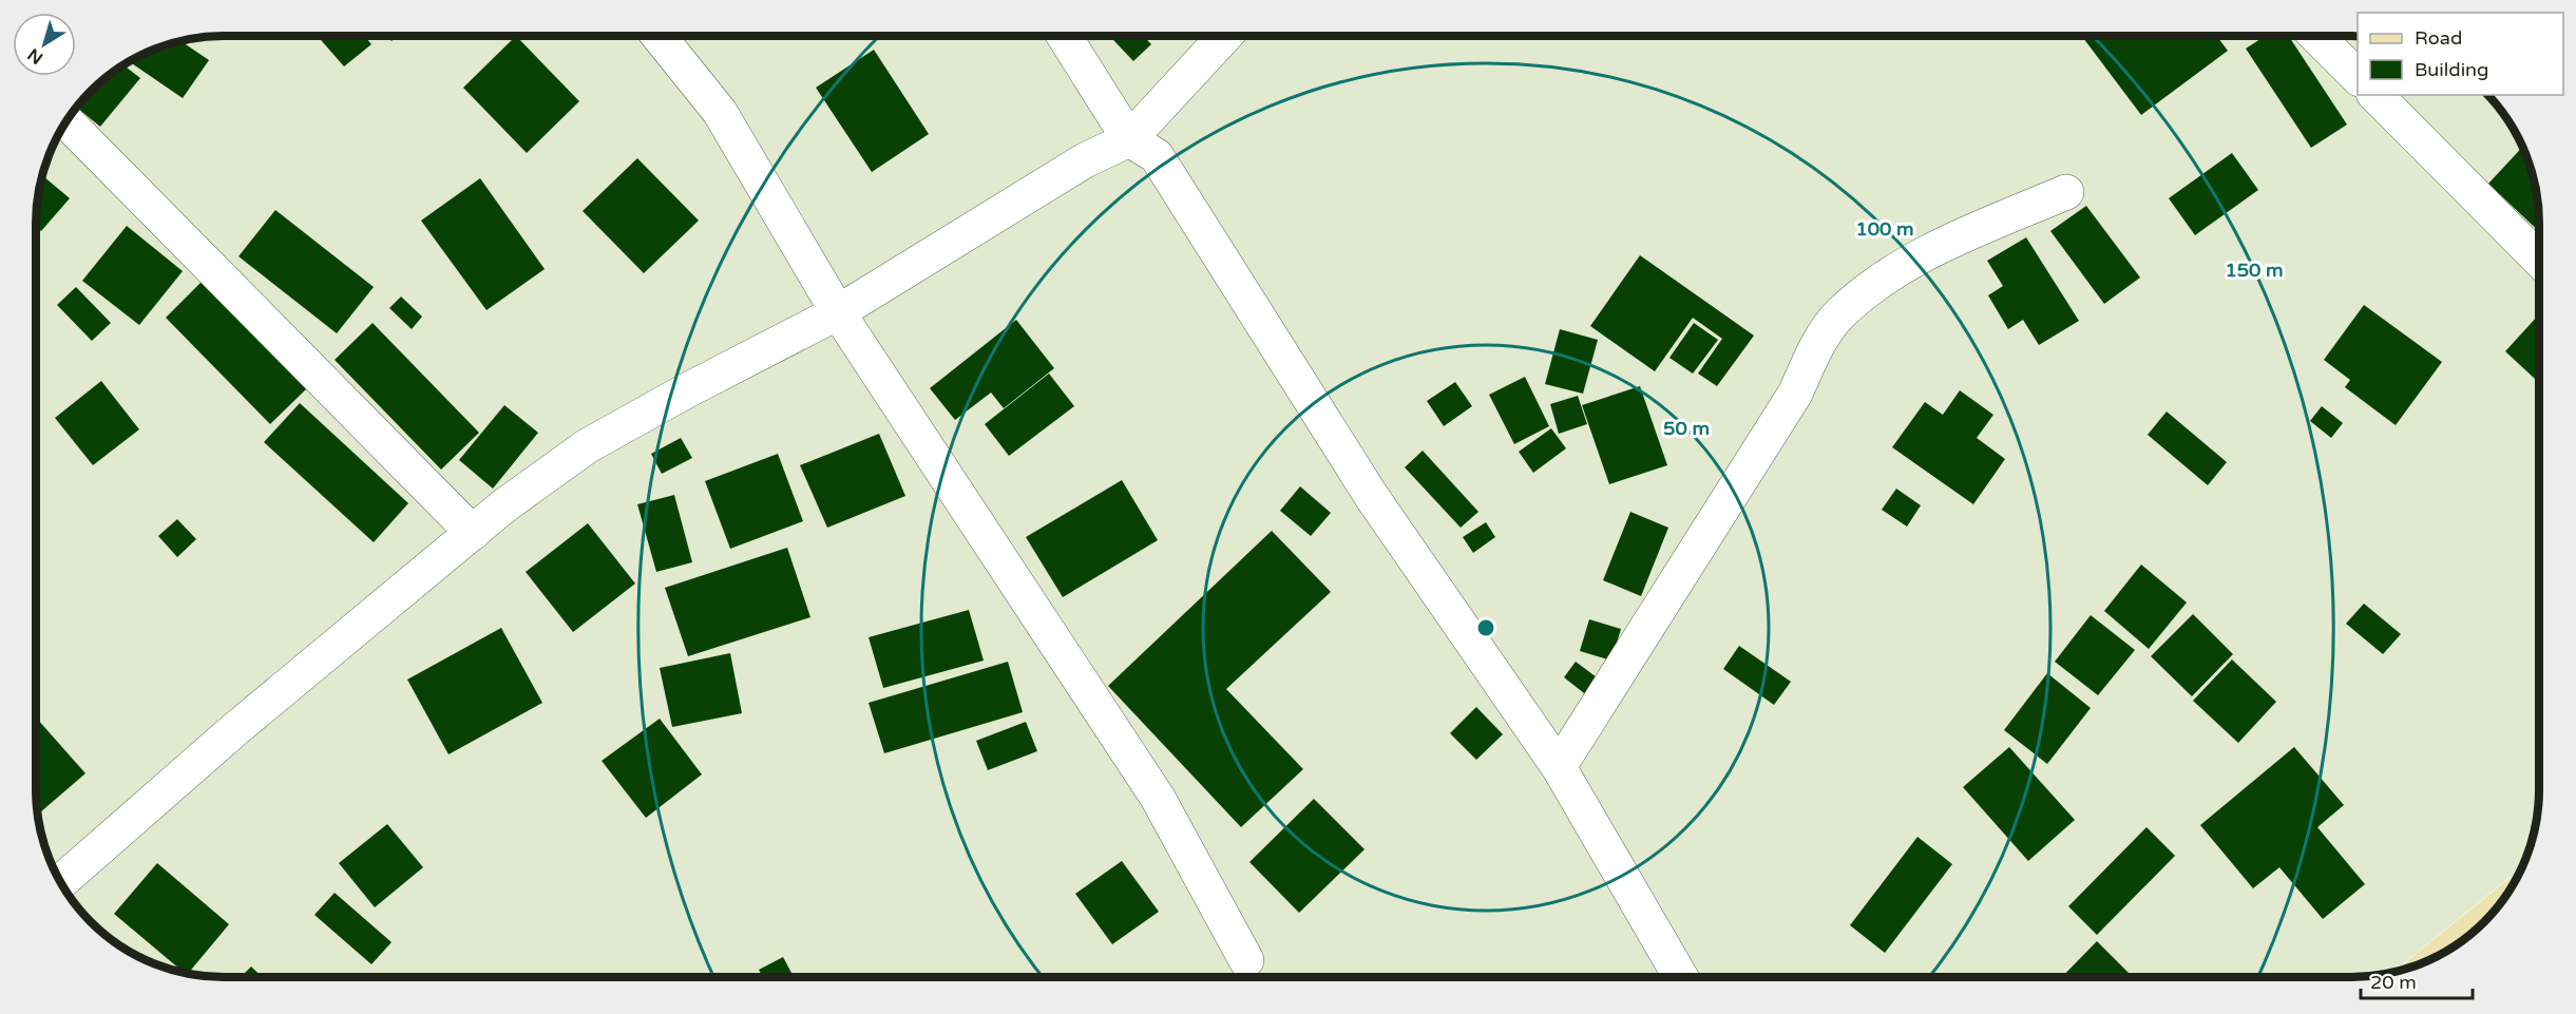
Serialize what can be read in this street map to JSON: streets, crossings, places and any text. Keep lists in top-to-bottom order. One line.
{"legend":["Road","Building"],"scale_bar":"20 m","north":"bottom left","rings":["100 m","150 m","50 m"]}
